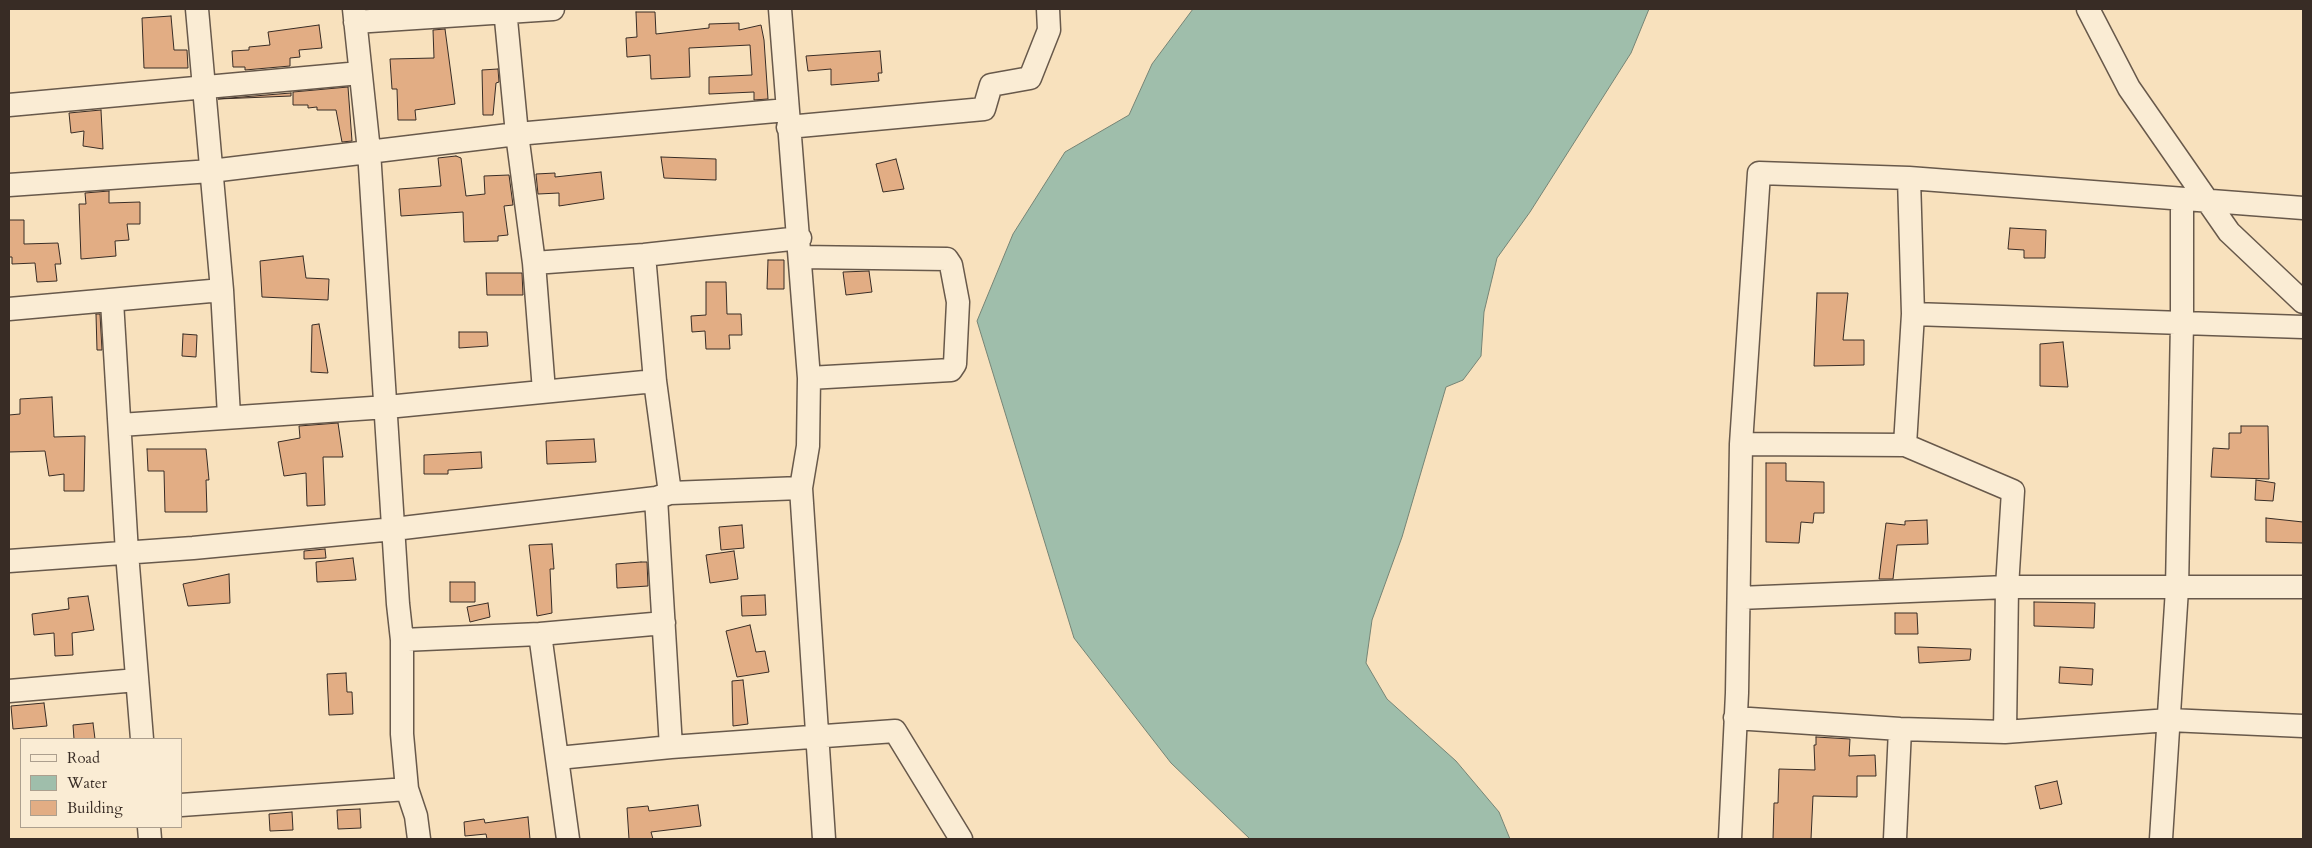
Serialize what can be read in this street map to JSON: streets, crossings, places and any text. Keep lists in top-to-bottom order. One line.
{"legend":["Road","Water","Building"]}
